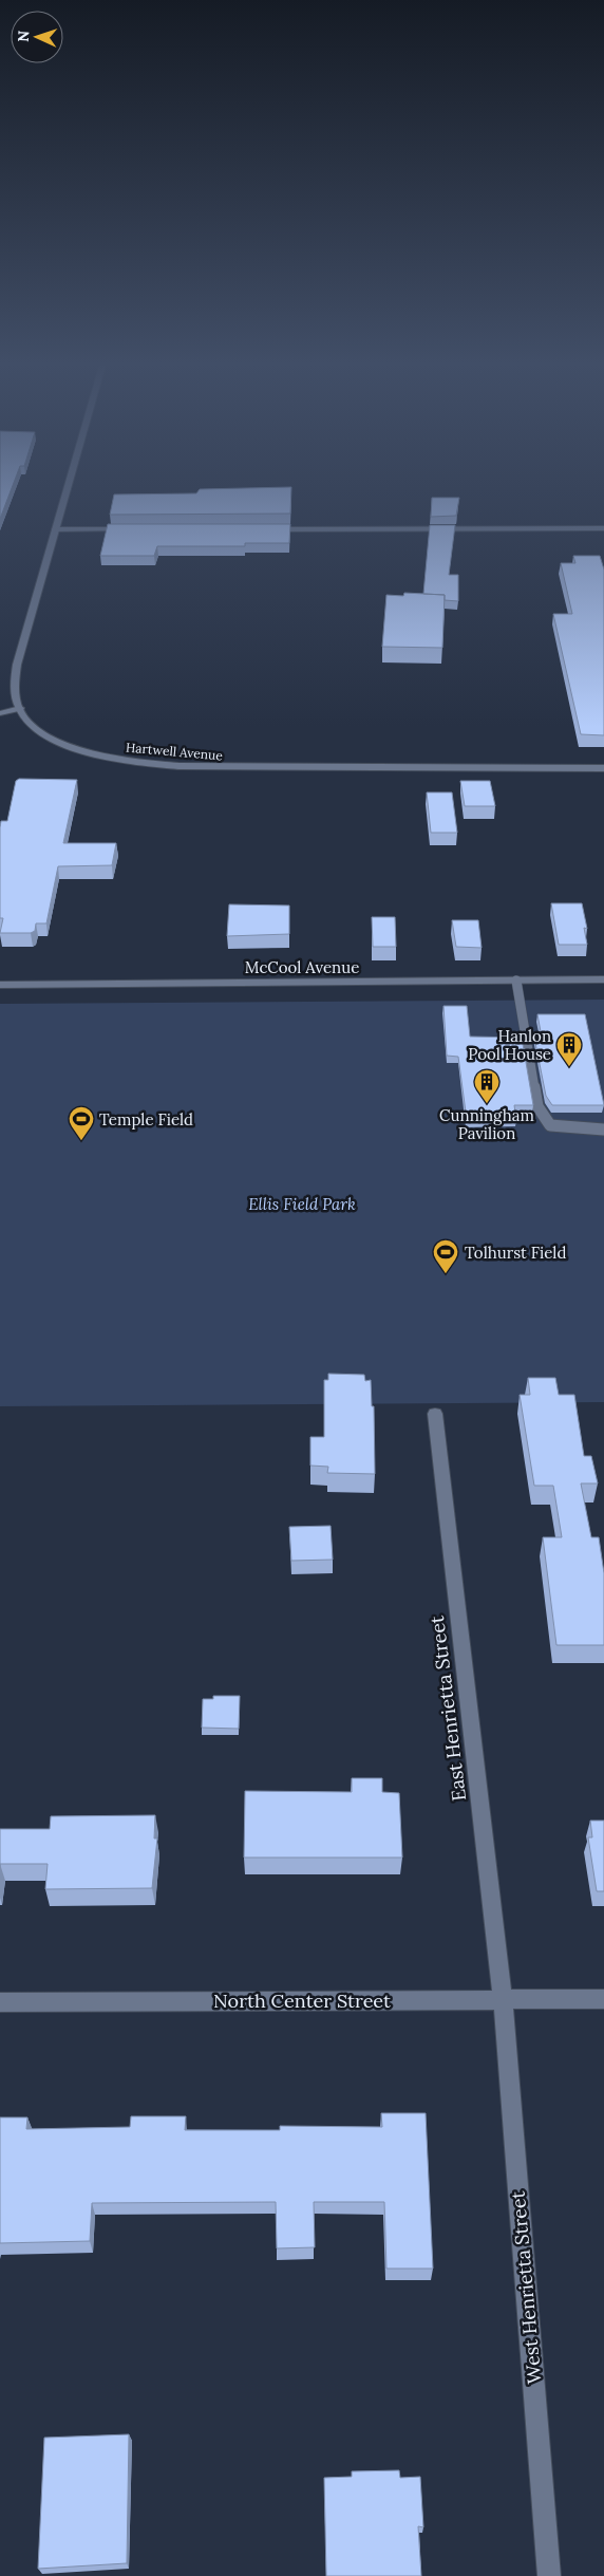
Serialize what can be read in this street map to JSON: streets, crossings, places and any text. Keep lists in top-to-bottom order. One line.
{"streets":{"street":["Hartwell Avenue","McCool Avenue","East Henrietta Street","North Center Street","West Henrietta Street"]},"crossings":[["East Henrietta Street","North Center Street"],["East Henrietta Street","West Henrietta Street"],["North Center Street","West Henrietta Street"]],"parks":["Ellis Field Park"],"places":{"building":["Hanlon Pool House","Cunningham Pavilion"],"sports":["Temple Field","Tolhurst Field"]},"north":"left"}
